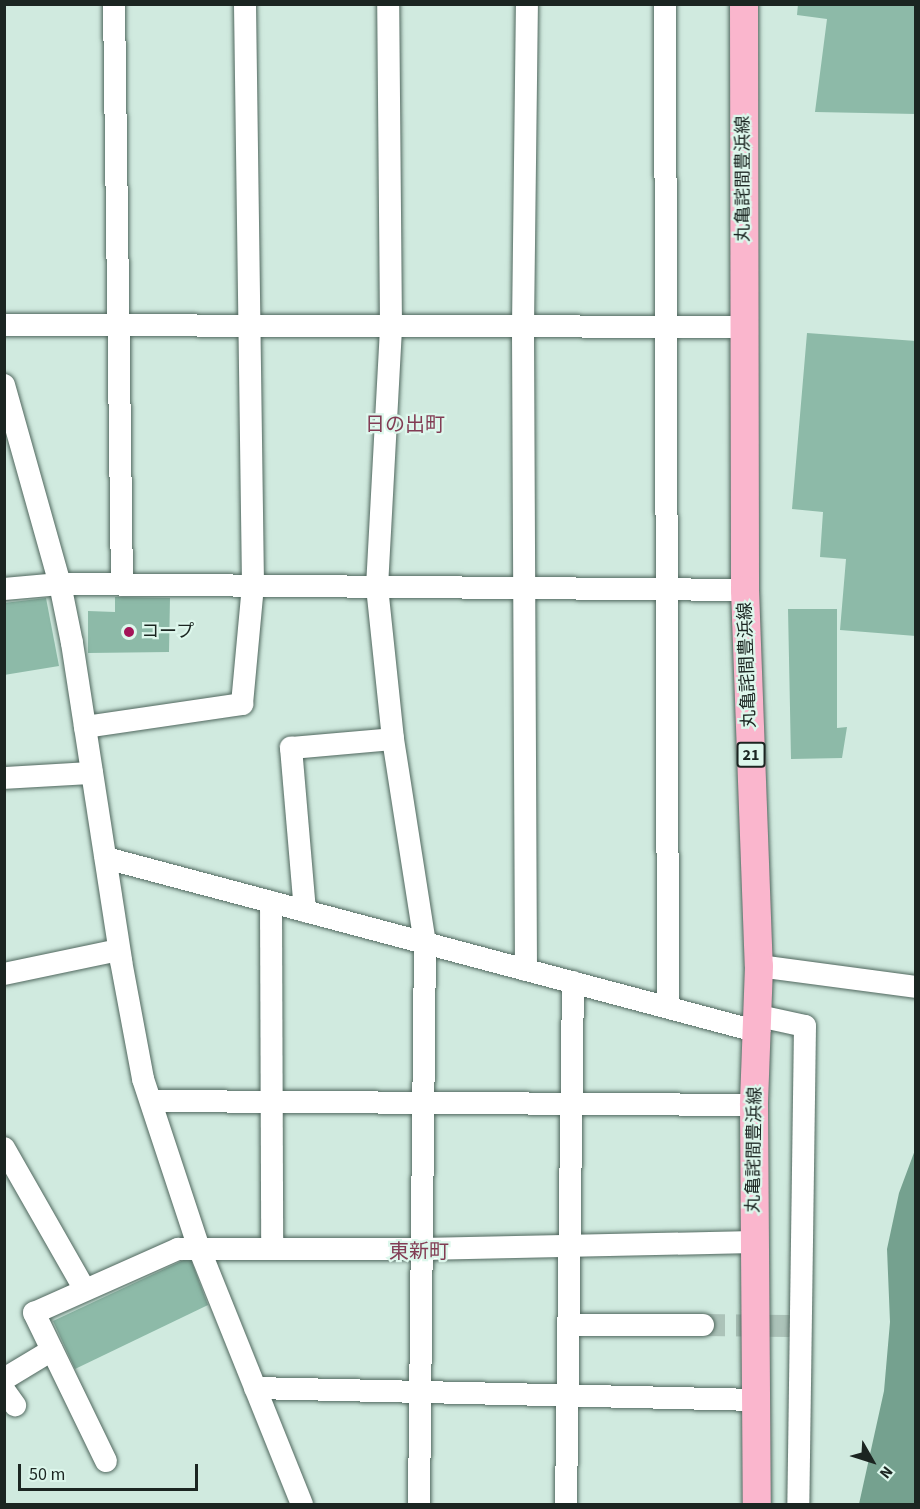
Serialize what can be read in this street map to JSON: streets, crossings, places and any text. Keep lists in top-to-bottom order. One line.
{"streets":{"main road":["丸亀詫間豊浜線","21"]},"districts":["日の出町","東新町"],"places":["コープ"],"scale_bar":"50 m","north":"bottom right"}
